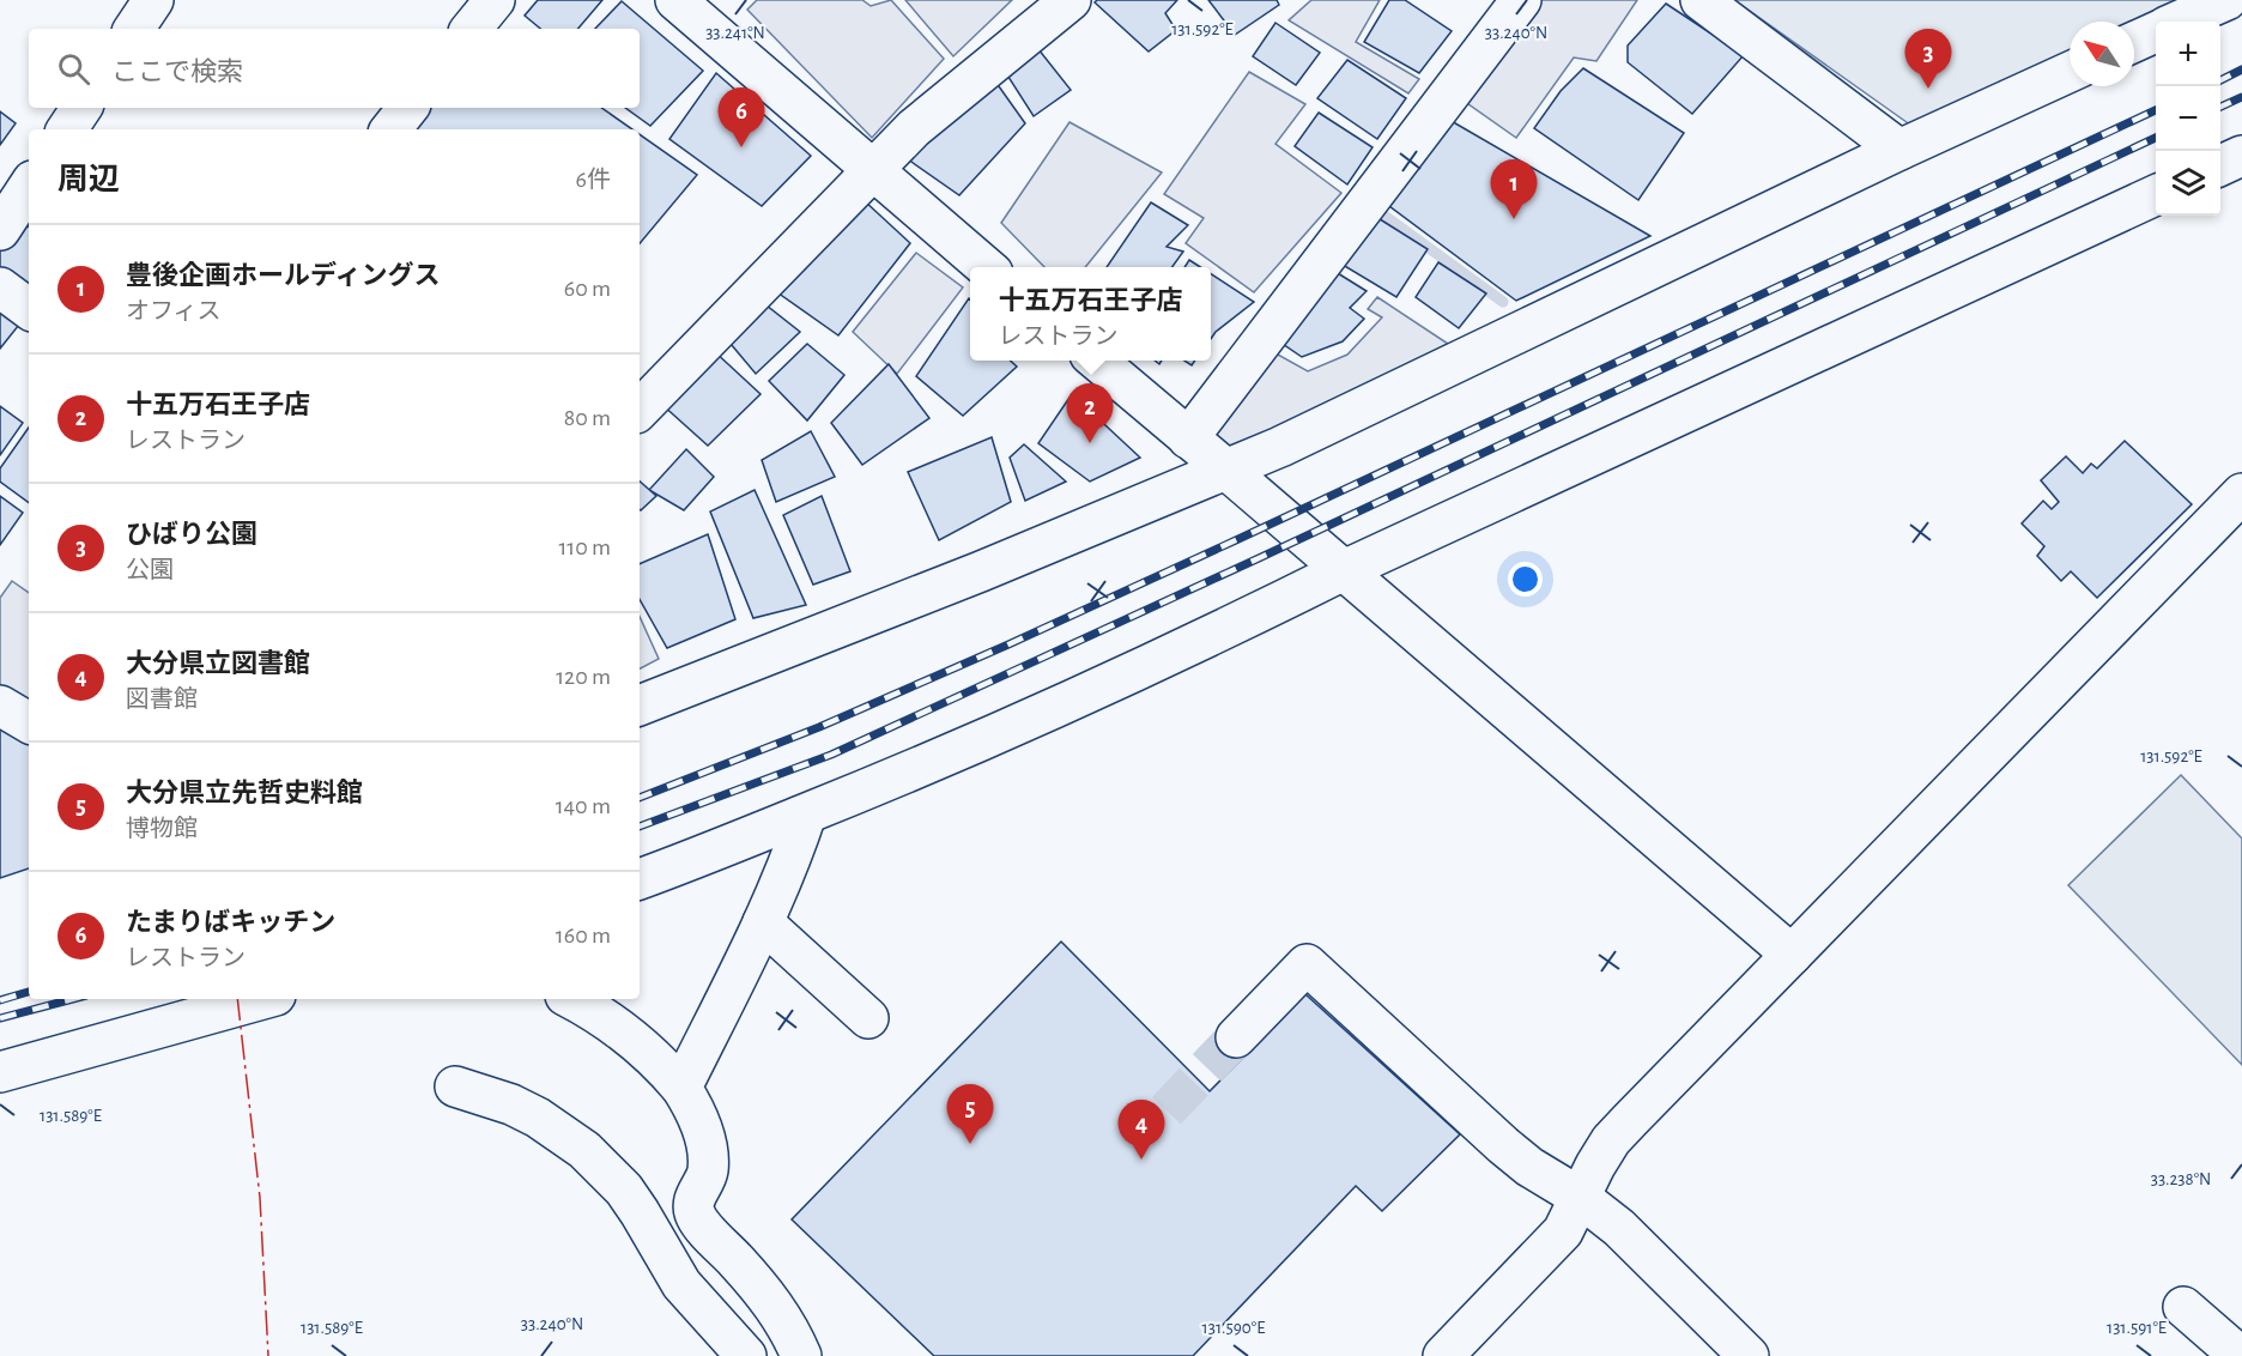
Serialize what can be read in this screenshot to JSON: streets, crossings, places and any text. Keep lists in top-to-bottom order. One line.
{"north":"top left","page":{"map_buttons":["+","−"],"pins":["3","6","1","2","5","4"],"search":"ここで検索","heading":["周辺","6件"],"list":[{"mark":"1","name":"豊後企画ホールディングス","note":"オフィス","value":"60 m"},{"mark":"2","name":"十五万石王子店","note":"レストラン","value":"80 m"},{"mark":"3","name":"ひばり公園","note":"公園","value":"110 m"},{"mark":"4","name":"大分県立図書館","note":"図書館","value":"120 m"},{"mark":"5","name":"大分県立先哲史料館","note":"博物館","value":"140 m"},{"mark":"6","name":"たまりばキッチン","note":"レストラン","value":"160 m"}],"popup":["十五万石王子店","レストラン"]},"coordinates":["131.592°E","33.241°N","33.240°N","131.589°E","33.238°N","131.590°E","131.591°E"]}
